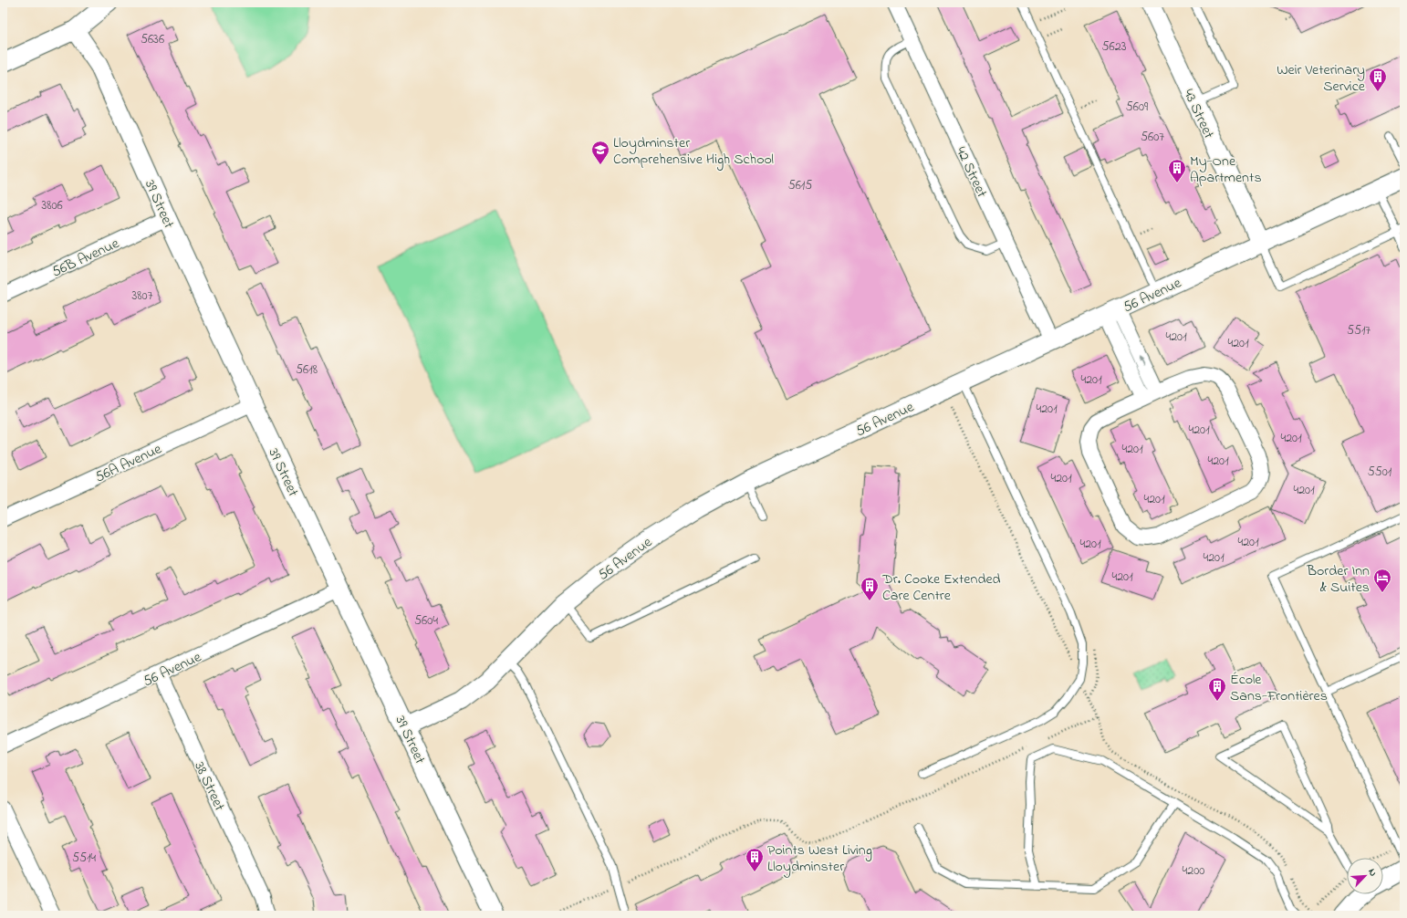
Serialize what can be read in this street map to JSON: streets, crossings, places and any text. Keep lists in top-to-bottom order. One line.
{"streets":{"street":["43 Street","42 Street","39 Street","56B Avenue","56 Avenue","56A Avenue","38 Street"]},"crossings":[["43 Street","56 Avenue"],["42 Street","56 Avenue"],["39 Street","56B Avenue"],["39 Street","56 Avenue"],["39 Street","56A Avenue"],["56 Avenue","38 Street"]],"places":{"building":["Weir Veterinary Service","My-One Apartments","Dr. Cooke Extended Care Centre","École Sans-Frontières","Points West Living Lloydminster"],"school or university":["Lloydminster Comprehensive High School"],"hotel":["Border Inn & Suites"]},"house_numbers":["5636","5623","5609","5607","5615","3806","3807","5517","4201","4201","5618","4201","4201","4201","4201","4201","4201","5501","4201","4201","4201","4201","4201","4201","4201","5604","5514","4200"],"north":"top right"}
